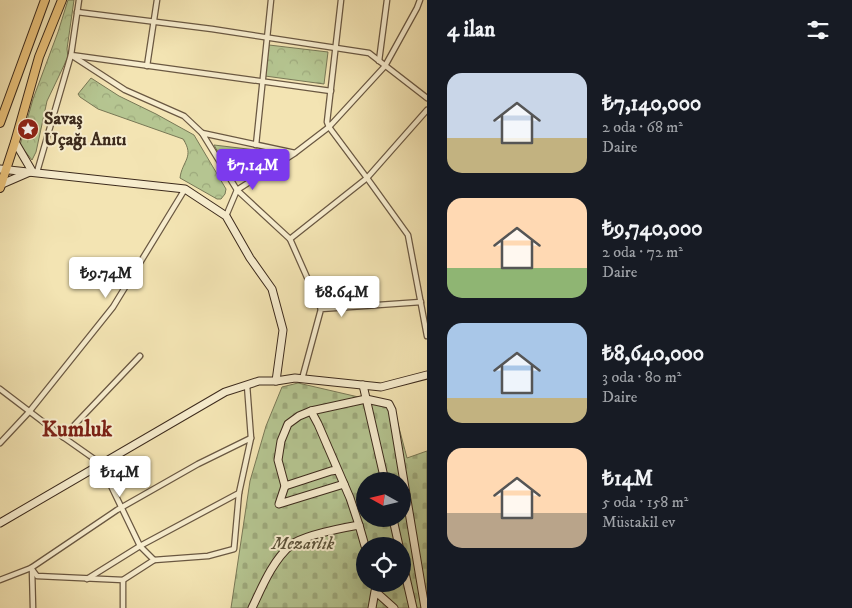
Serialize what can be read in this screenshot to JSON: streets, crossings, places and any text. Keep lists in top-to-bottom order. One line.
{"districts":["Kumluk"],"parks":["Mezarlık"],"places":{"place":["Savaş Uçağı Anıtı"]},"north":"left","page":{"heading":"4 ilan","list":[{"name":"₺7,140,000","note":"2 oda · 68 m² · Daire"},{"name":"₺9,740,000","note":"2 oda · 72 m² · Daire"},{"name":"₺8,640,000","note":"3 oda · 80 m² · Daire"},{"name":"₺14M","note":"5 oda · 158 m² · Müstakil ev"}],"price":["₺7.14M","₺9.74M","₺8.64M","₺14M"]}}
